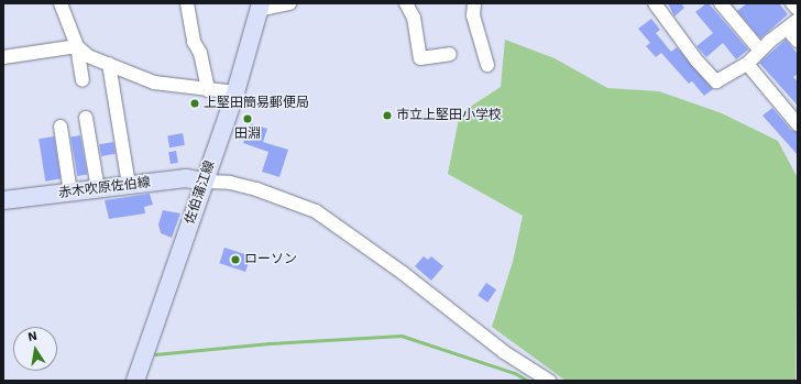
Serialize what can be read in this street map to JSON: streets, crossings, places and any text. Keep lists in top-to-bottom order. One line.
{"streets":{"main road":["赤木吹原佐伯線","佐伯蒲江線"]},"crossings":[["赤木吹原佐伯線","佐伯蒲江線"]],"places":["上堅田簡易郵便局","市立上堅田小学校","田淵","ローソン"],"north":"top"}
